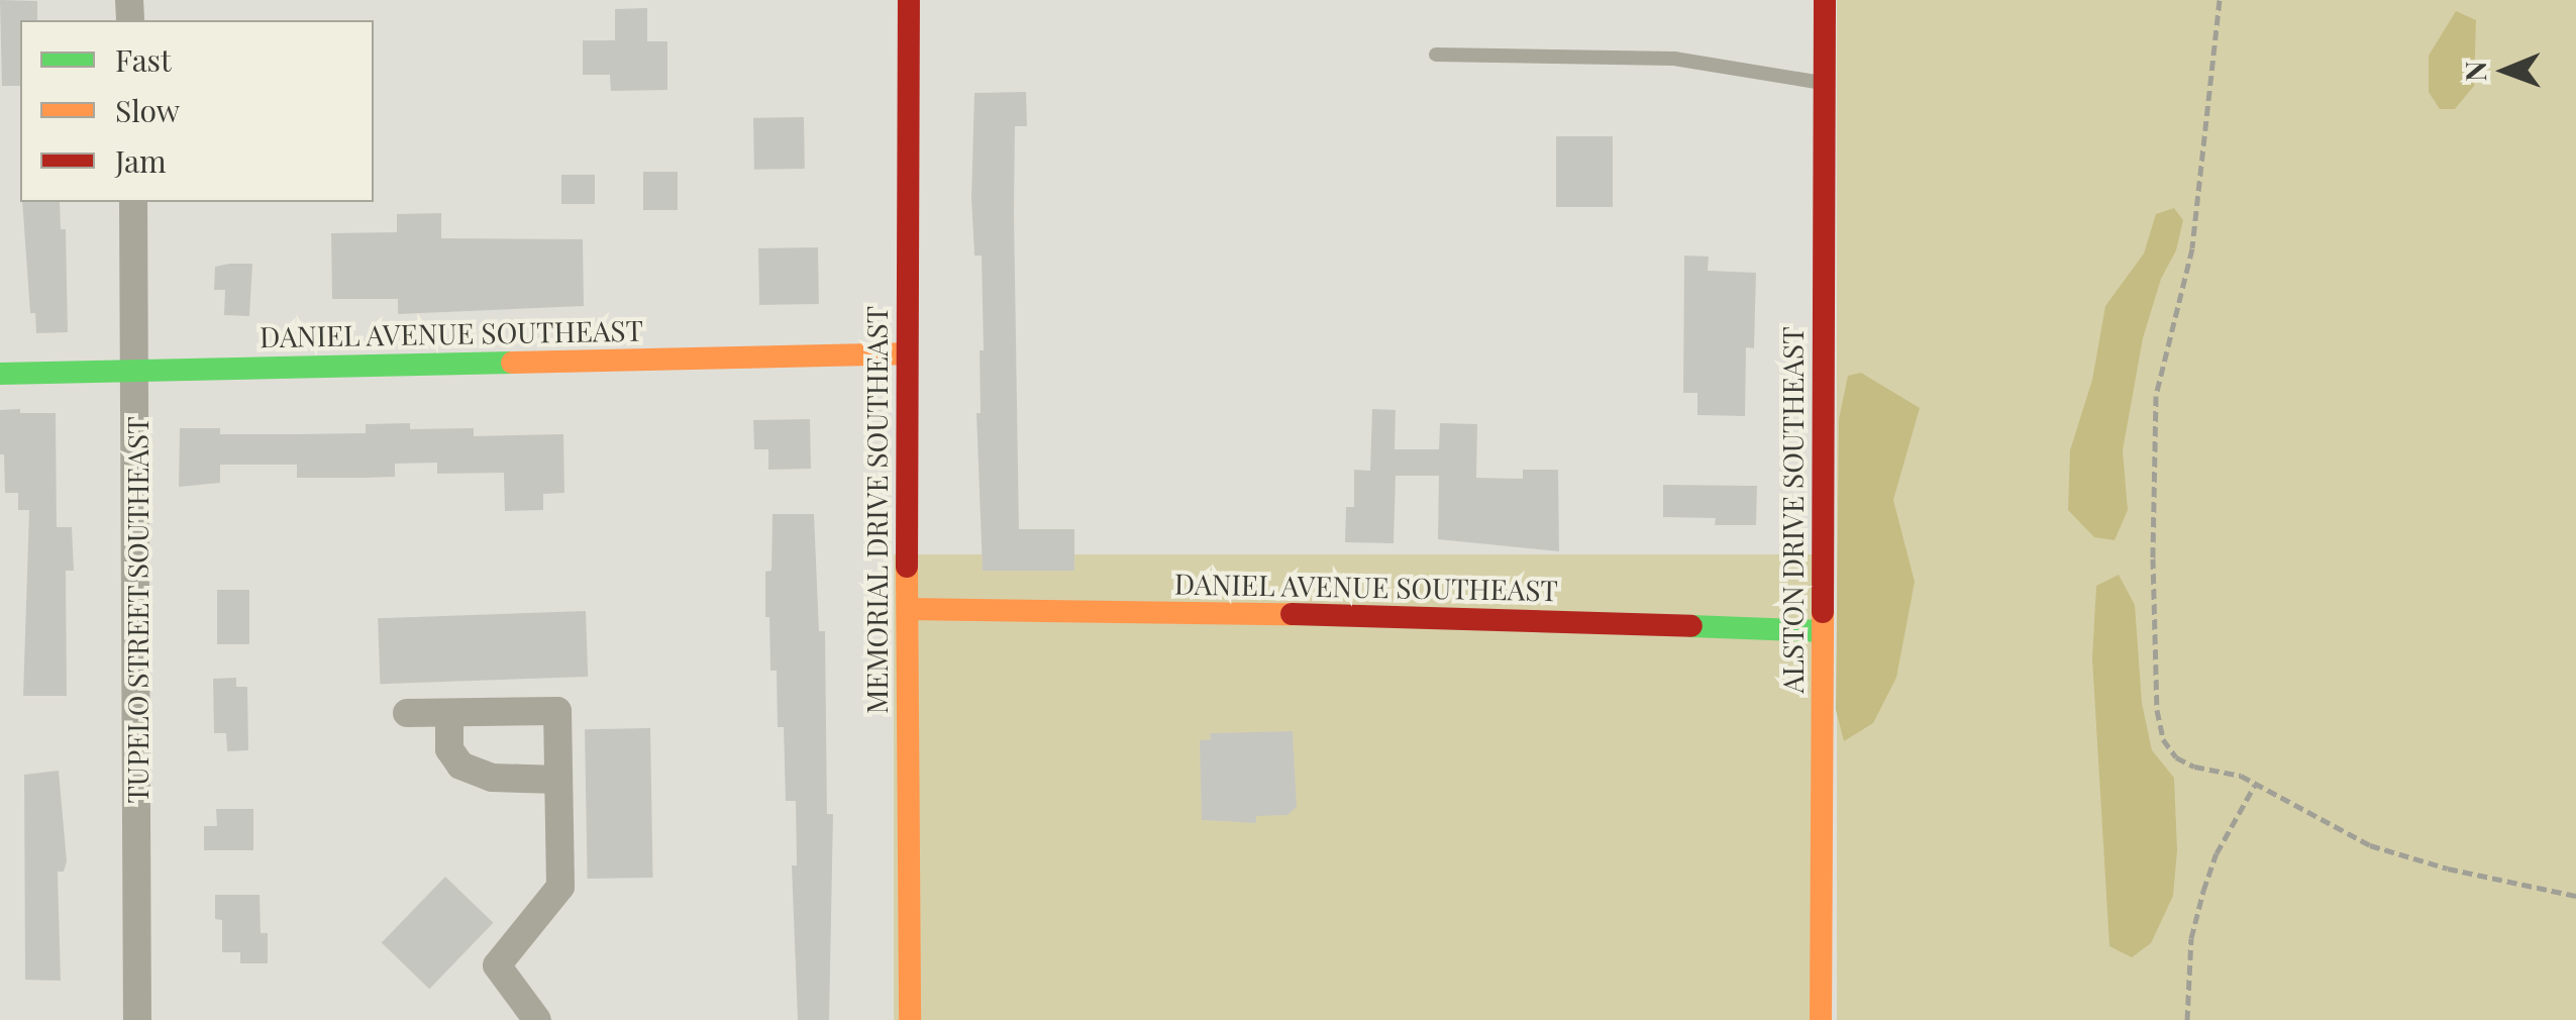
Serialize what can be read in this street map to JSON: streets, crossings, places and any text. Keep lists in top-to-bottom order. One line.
{"streets":{"street":["DANIEL AVENUE SOUTHEAST","MEMORIAL DRIVE SOUTHEAST","ALSTON DRIVE SOUTHEAST","TUPELO STREET SOUTHEAST"]},"crossings":[["DANIEL AVENUE SOUTHEAST","MEMORIAL DRIVE SOUTHEAST"],["DANIEL AVENUE SOUTHEAST","ALSTON DRIVE SOUTHEAST"],["DANIEL AVENUE SOUTHEAST","TUPELO STREET SOUTHEAST"]],"legend":["Fast","Slow","Jam"],"north":"left"}
